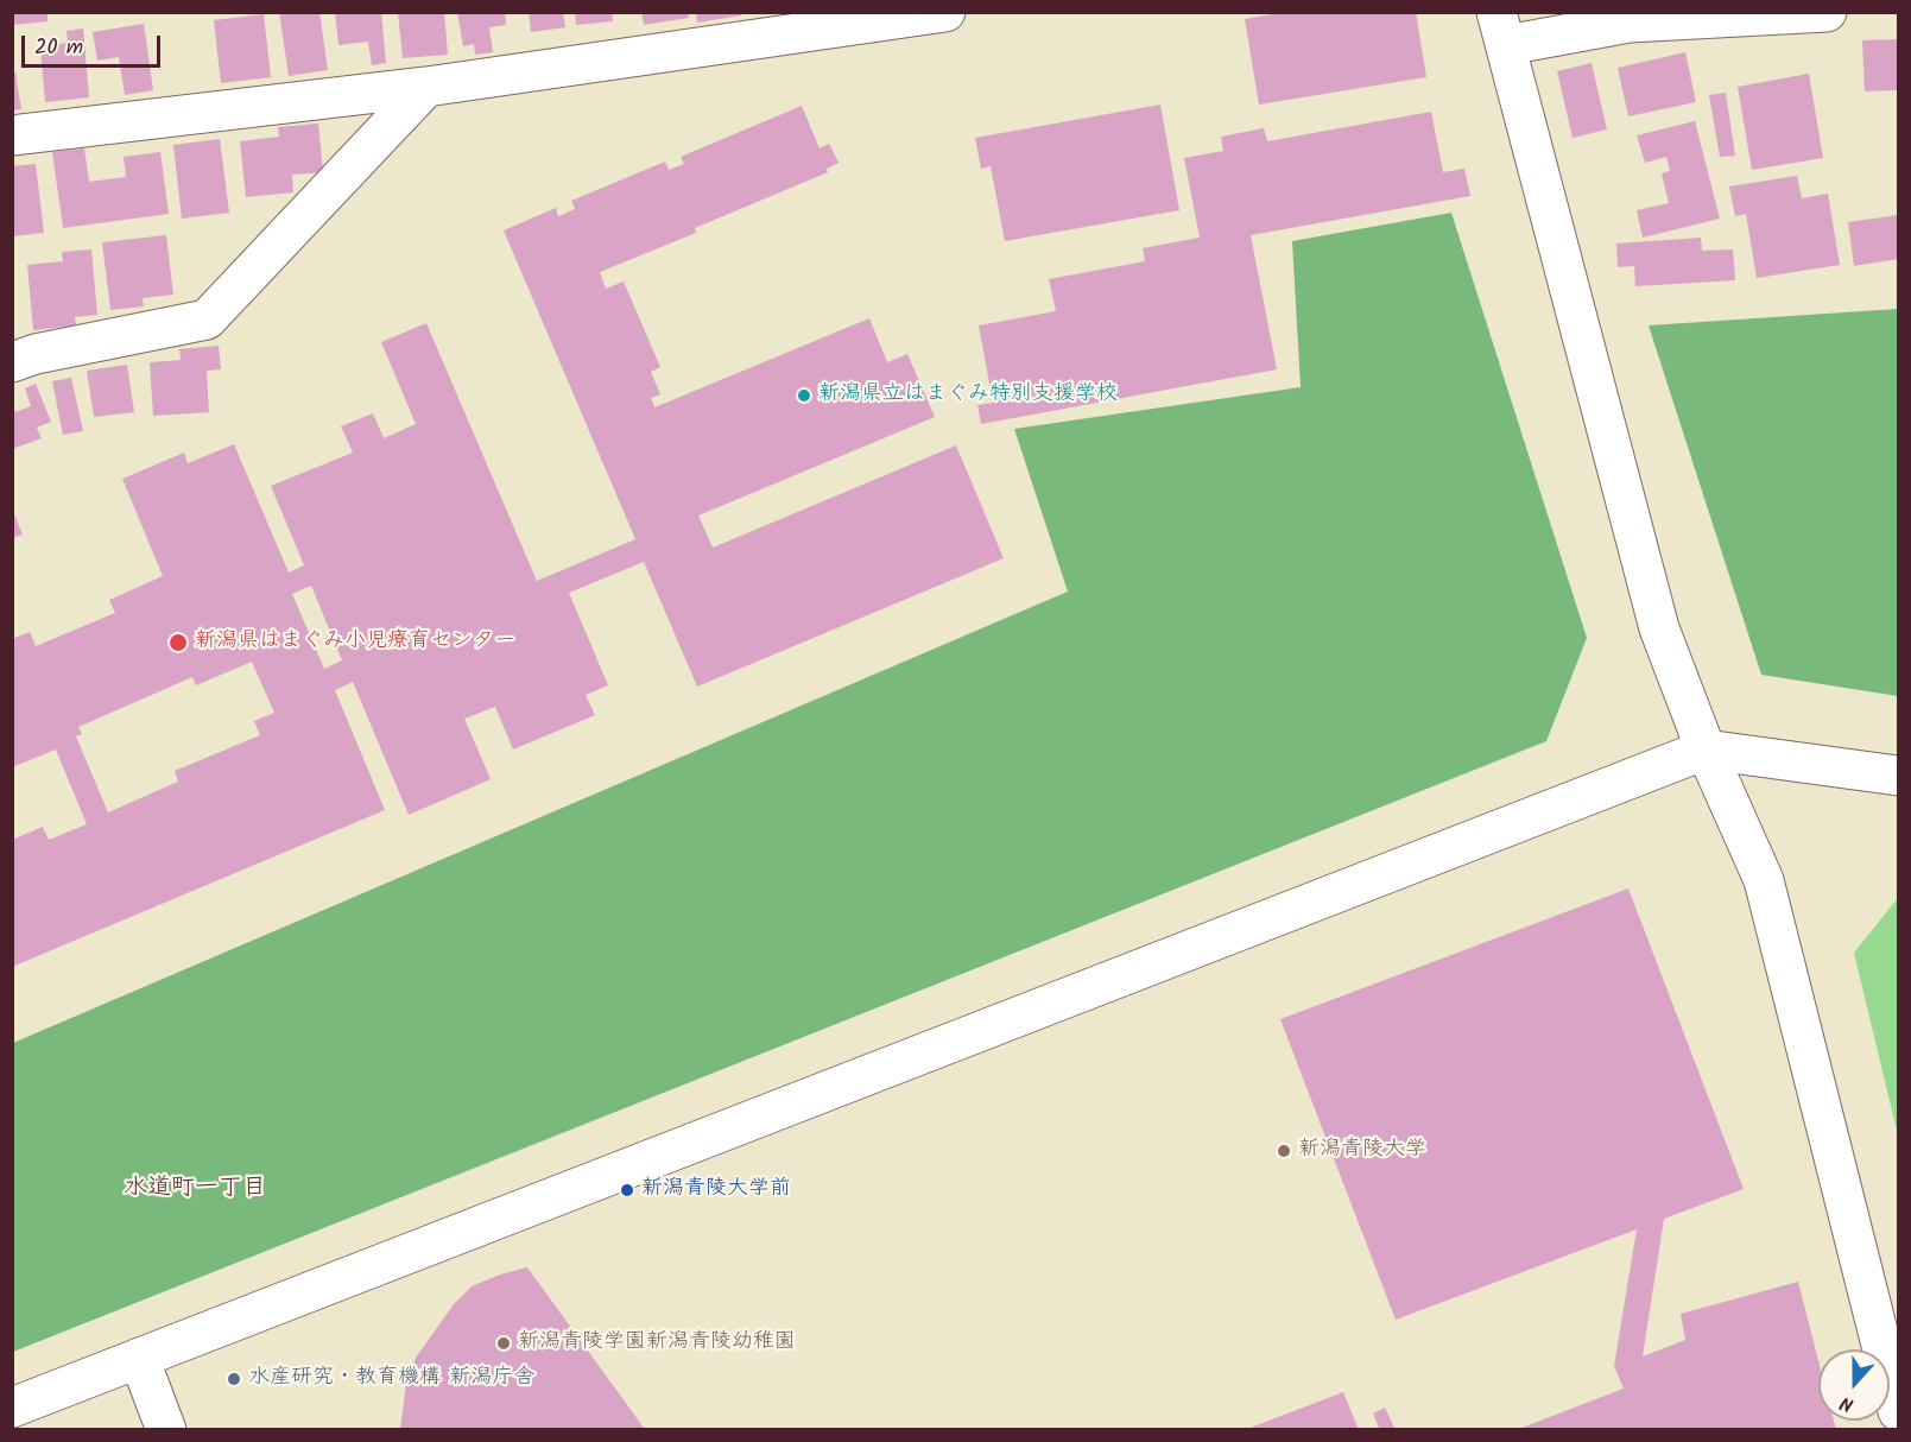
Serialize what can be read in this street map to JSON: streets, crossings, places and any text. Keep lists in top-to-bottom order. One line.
{"districts":["水道町一丁目"],"places":["新潟県立はまぐみ特別支援学校","新潟県はまぐみ小児療育センター","新潟青陵大学","新潟青陵大学前","新潟青陵学園新潟青陵幼稚園","水産研究・教育機構 新潟庁舎"],"scale_bar":"20 m","north":"bottom"}
